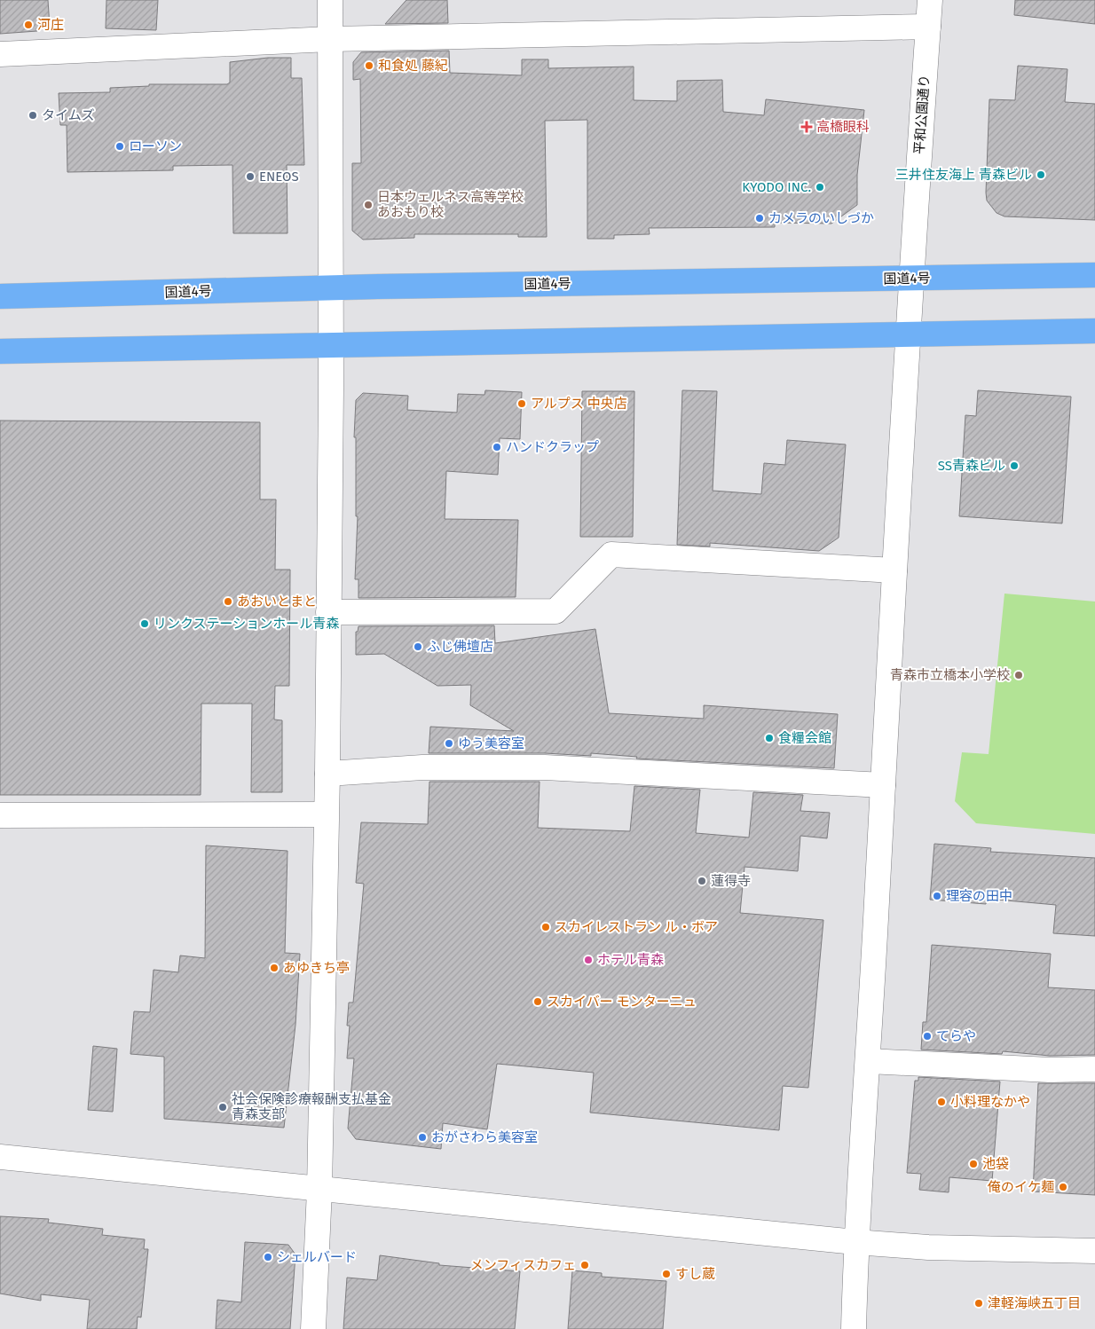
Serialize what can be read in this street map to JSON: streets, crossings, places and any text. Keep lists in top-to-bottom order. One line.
{"streets":{"highway":["国道4号"],"street":["平和公園通り"]},"crossings":[["平和公園通り","国道4号"]],"places":{"other":["河庄","和食処 藤紀","タイムズ","ローソン","三井住友海上 青森ビル","ENEOS","KYODO INC.","日本ウェルネス高等学校 あおもり校","カメラのいしづか","アルプス 中央店","ハンドクラップ","SS青森ビル","あおいとまと","リンクステーションホール青森","ふじ佛壇店","青森市立橋本小学校","食糧会館","ゆう美容室","蓮得寺","理容の田中","スカイレストラン ル・ボア","ホテル青森","あゆきち亭","スカイバー モンターニュ","てらや","小料理なかや","社会保険診療報酬支払基金 青森支部","おがさわら美容室","池袋","俺のイケ麺","シェルバード","メンフィスカフェ","すし蔵","津軽海峡五丁目"],"health":["高橋眼科"]}}
